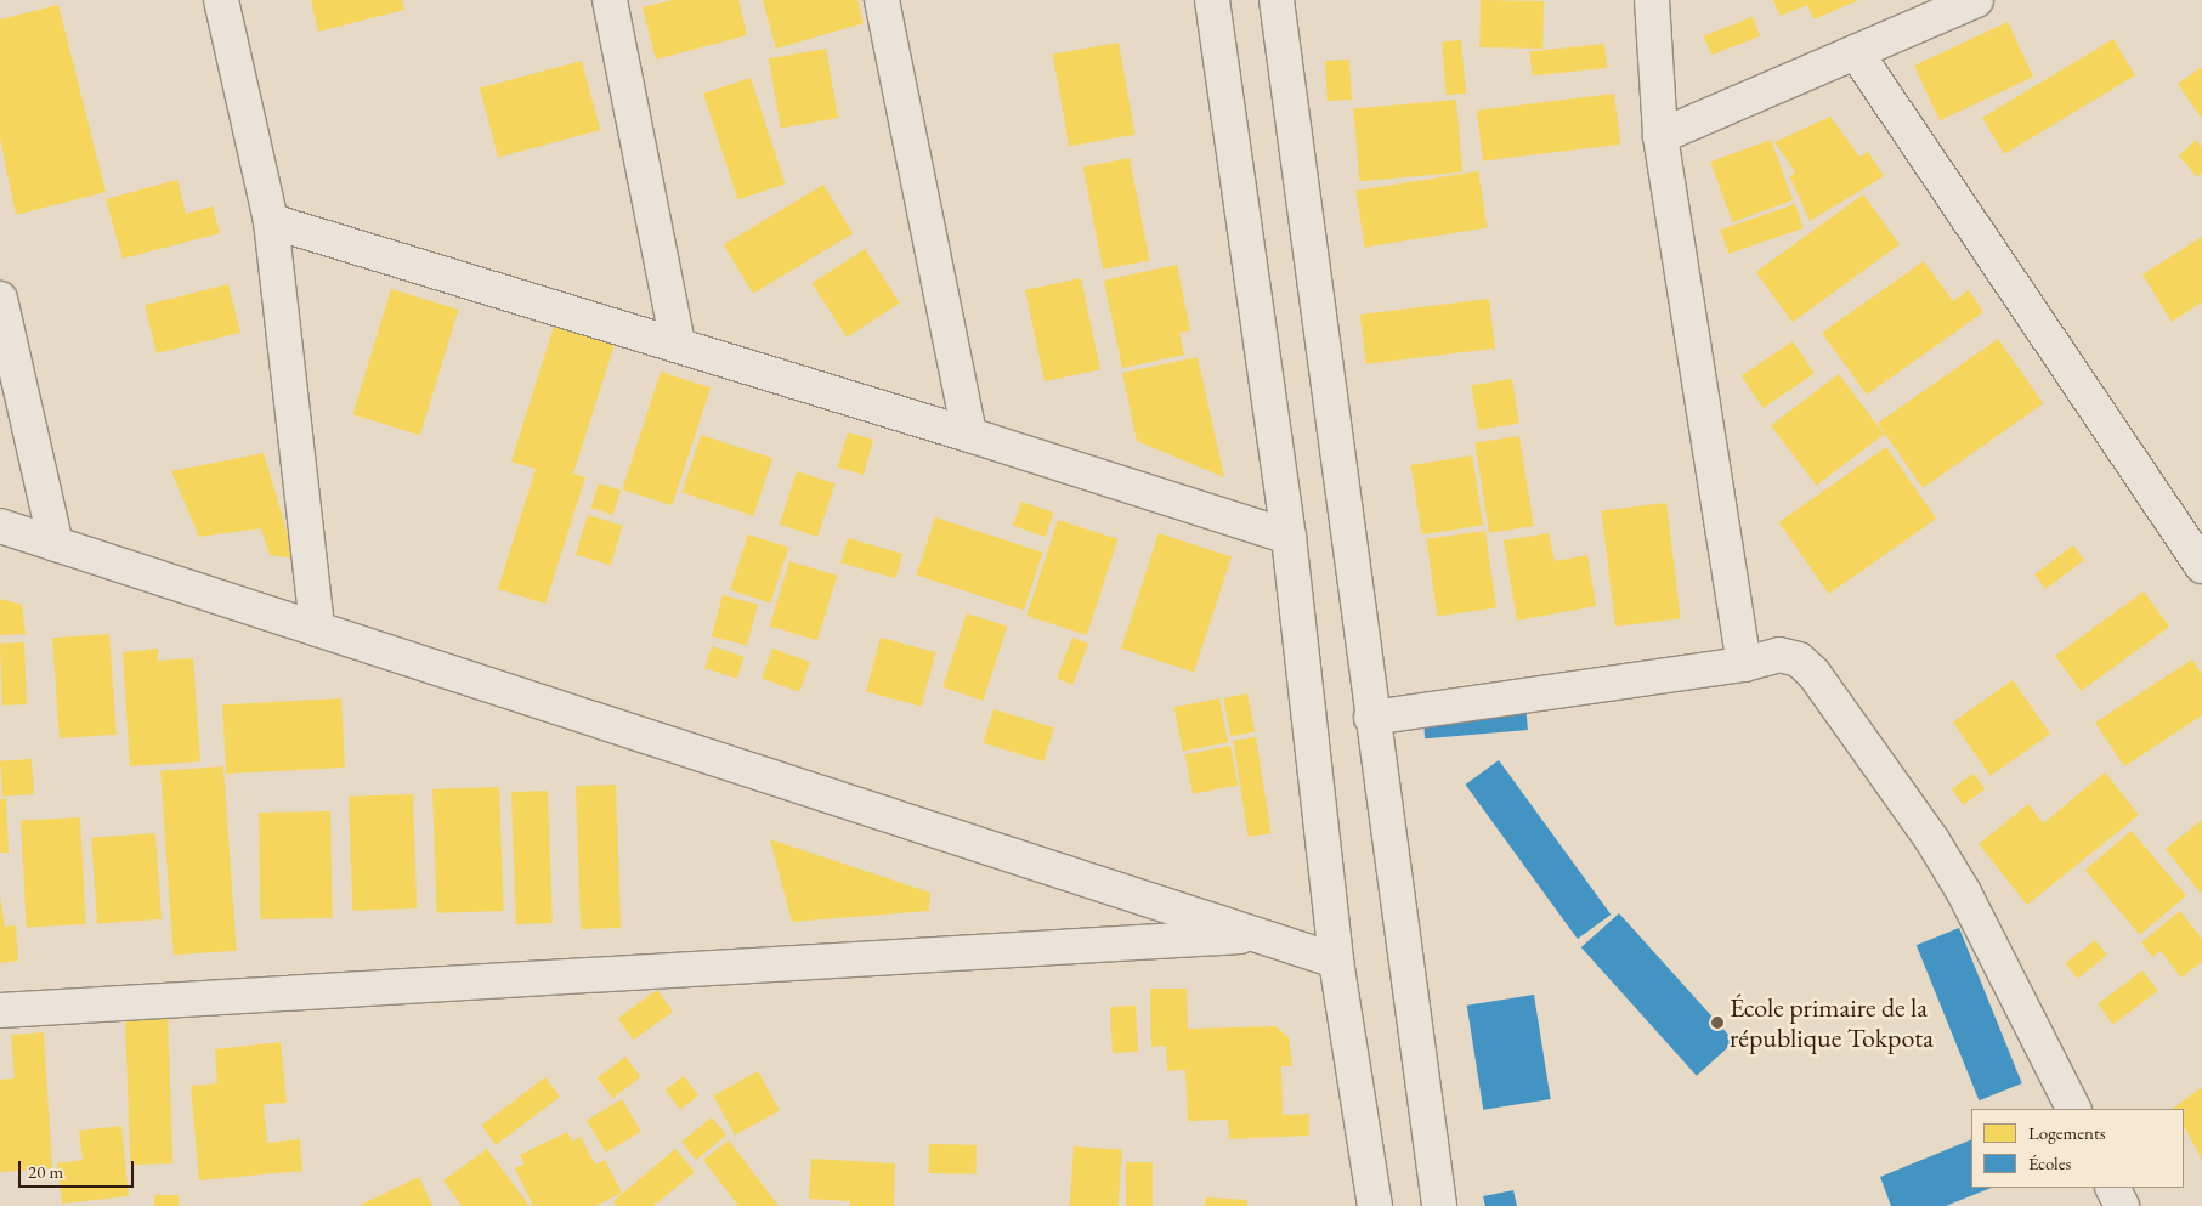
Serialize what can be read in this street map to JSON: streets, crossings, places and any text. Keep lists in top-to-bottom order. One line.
{"places":["École primaire de la république Tokpota"],"legend":["Logements","Écoles"],"scale_bar":"20 m"}
